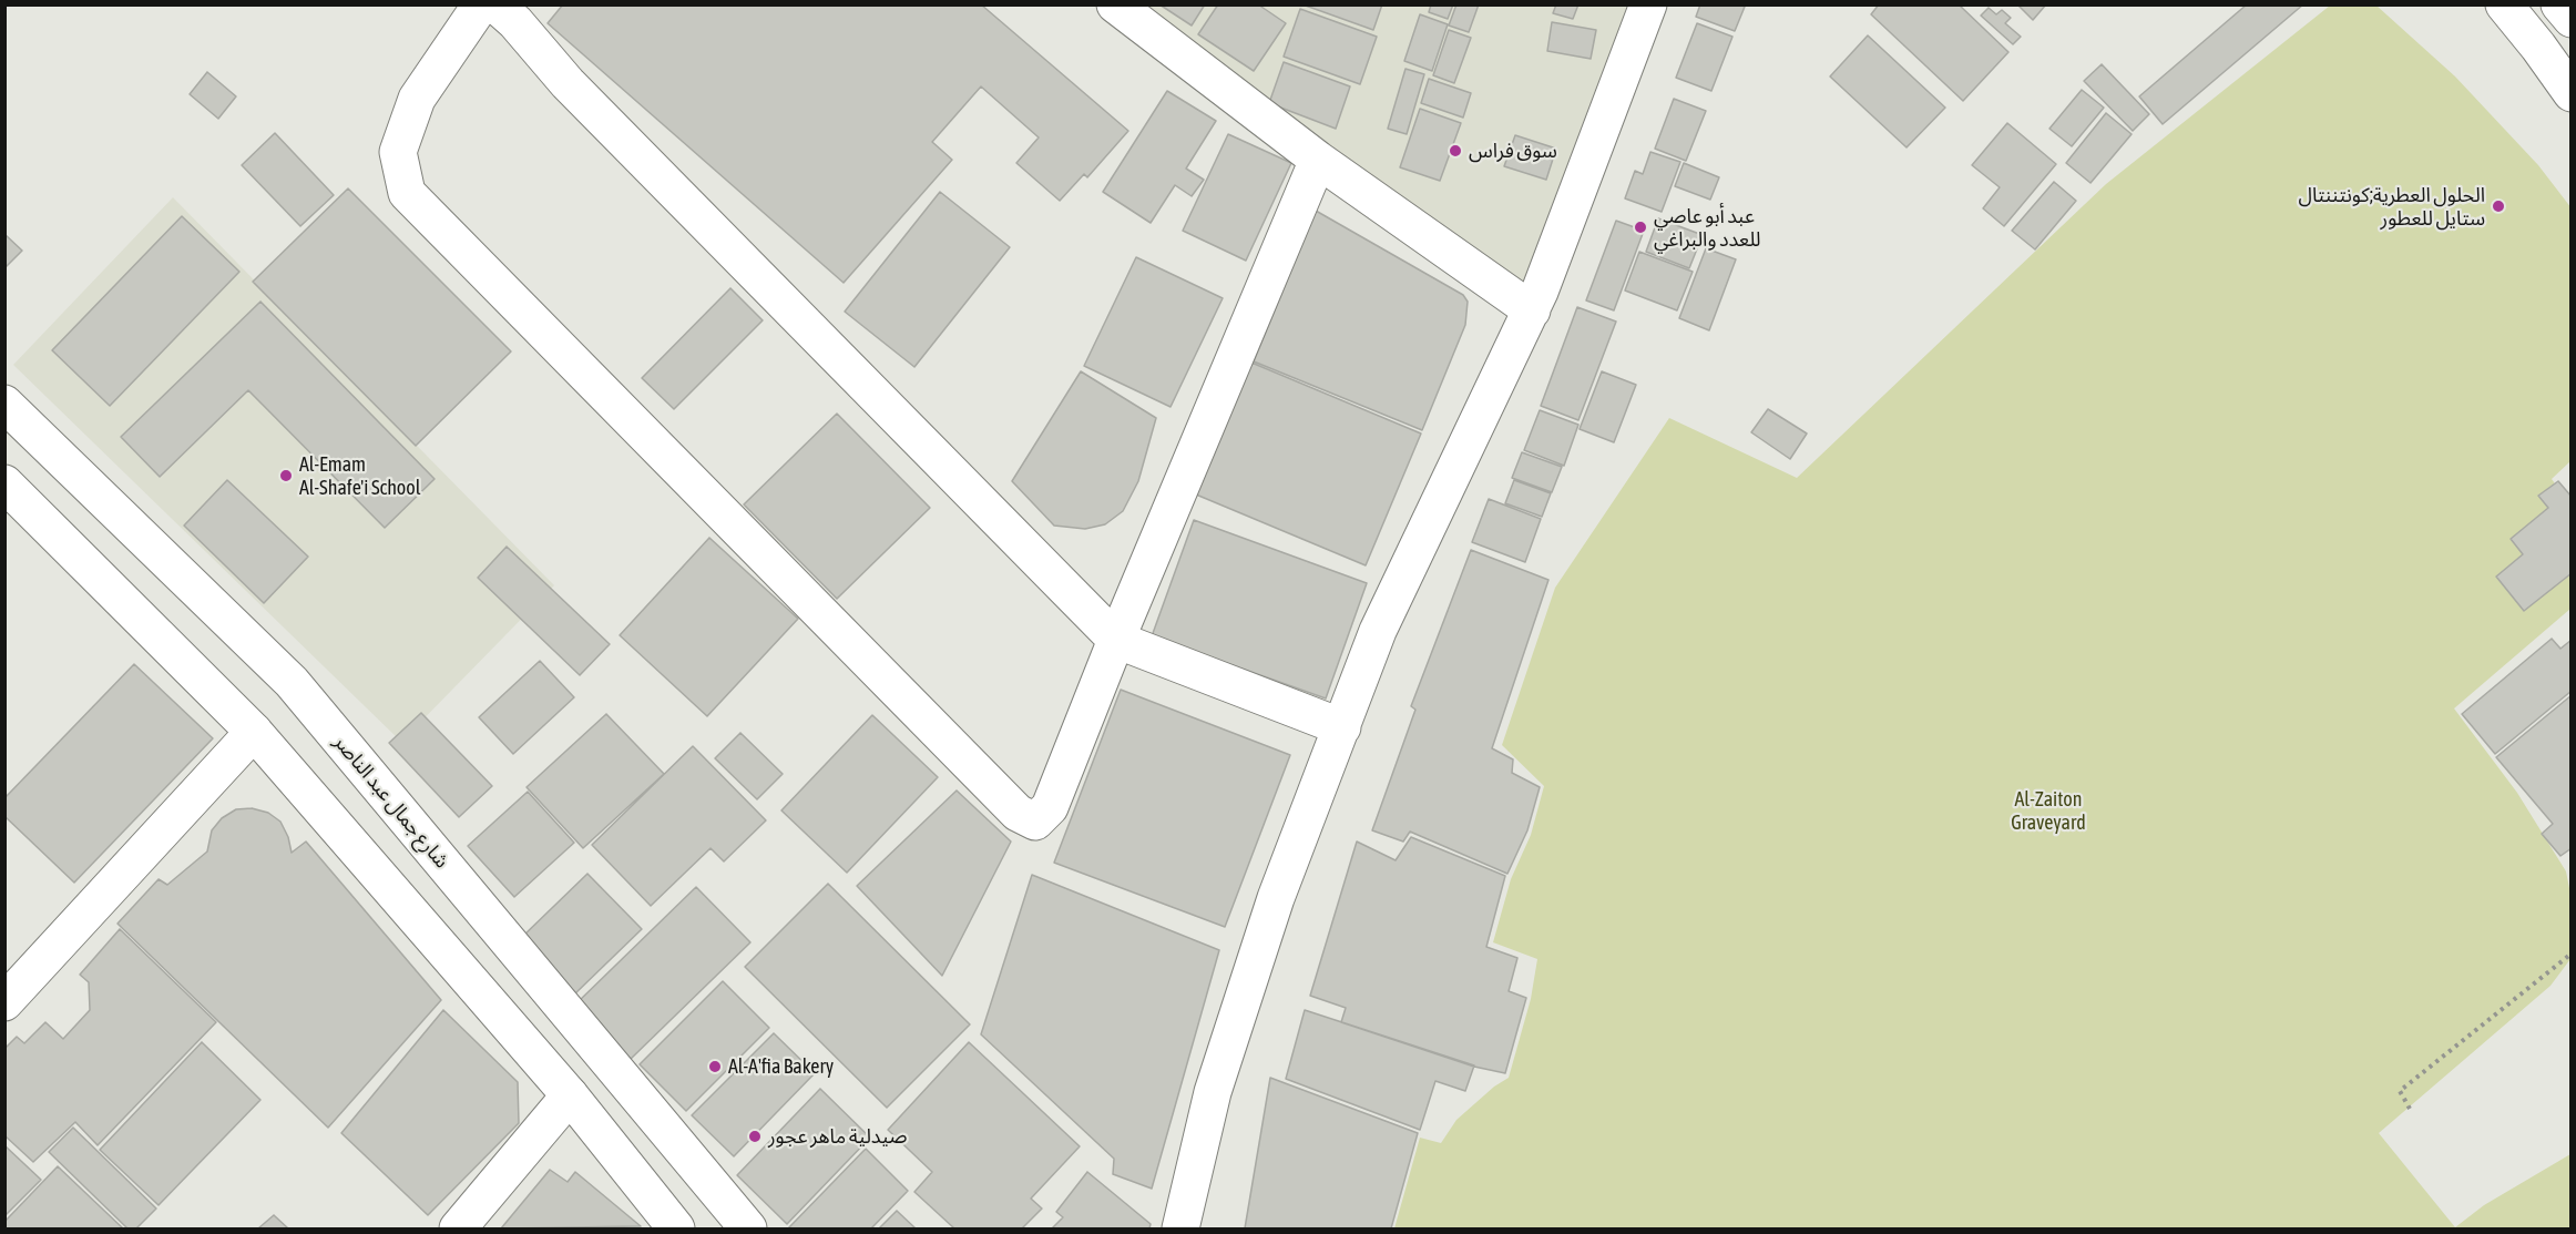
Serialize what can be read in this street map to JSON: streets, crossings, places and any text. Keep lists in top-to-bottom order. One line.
{"streets":{"street":["شارع جمال عبد الناصر"]},"parks":["Al-Zaiton Graveyard"],"places":["سوق فراس","الحلول العطرية;كونتننتال ستايل للعطور","عبد أبو عاصي للعدد والبراغي","Al-Emam Al-Shafe'i School","Al-A'fia Bakery","صيدلية ماهر عجور"]}
